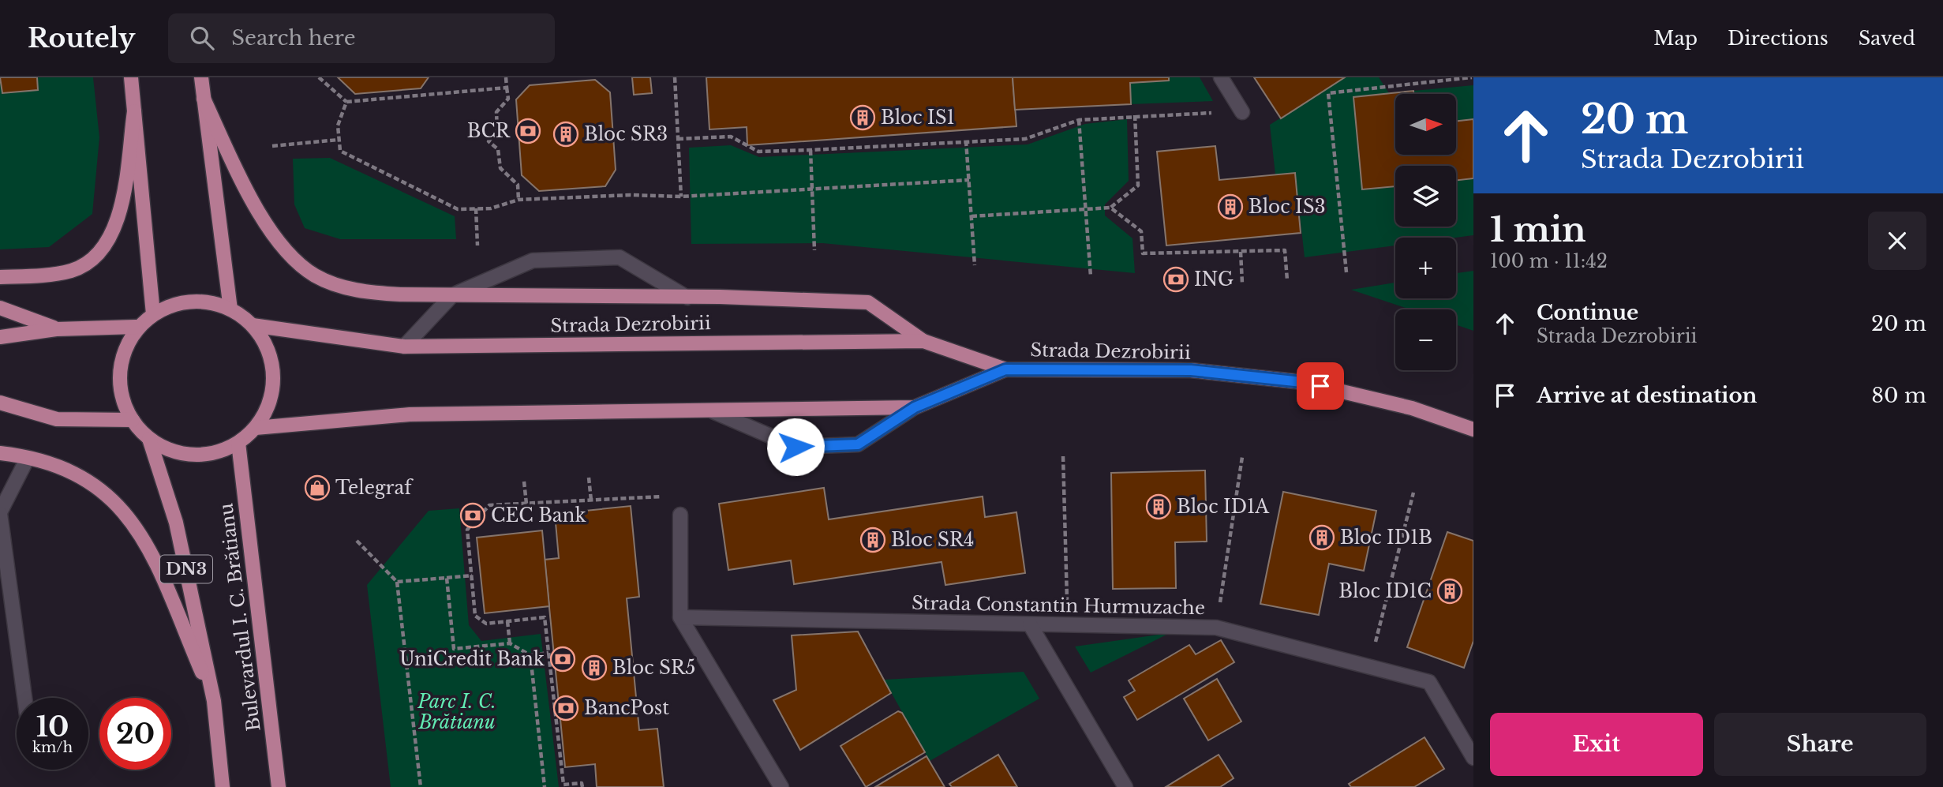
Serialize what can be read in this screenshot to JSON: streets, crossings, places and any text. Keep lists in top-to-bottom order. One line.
{"streets":{"main road":["Strada Dezrobirii","DN3","Bulevardul I. C. Brătianu"],"street":["Strada Constantin Hurmuzache"]},"crossings":[["Strada Dezrobirii","DN3"],["Strada Dezrobirii","Bulevardul I. C. Brătianu"],["DN3","Bulevardul I. C. Brătianu"]],"parks":["Parc I. C. Brătianu"],"places":{"building":["Bloc IS1","Bloc SR3","Bloc IS3","Bloc ID1A","Bloc ID1B","Bloc SR4","Bloc ID1C","Bloc SR5"],"bank":["BCR","ING","CEC Bank","UniCredit Bank","BancPost"],"shop":["Telegraf"]},"north":"right","page":{"header":"Routely","search":"Search here","nav":["Map","Directions","Saved"],"turn":["20 m","Strada Dezrobirii"],"map_buttons":["+","−"],"heading":["1 min","100 m · 11:42"],"list":[{"name":"Continue","note":"Strada Dezrobirii","value":"20 m"},{"name":"Arrive at destination","value":"80 m"}],"speed":"10 km/h","limit":"20","buttons":["Exit","Share"]}}
